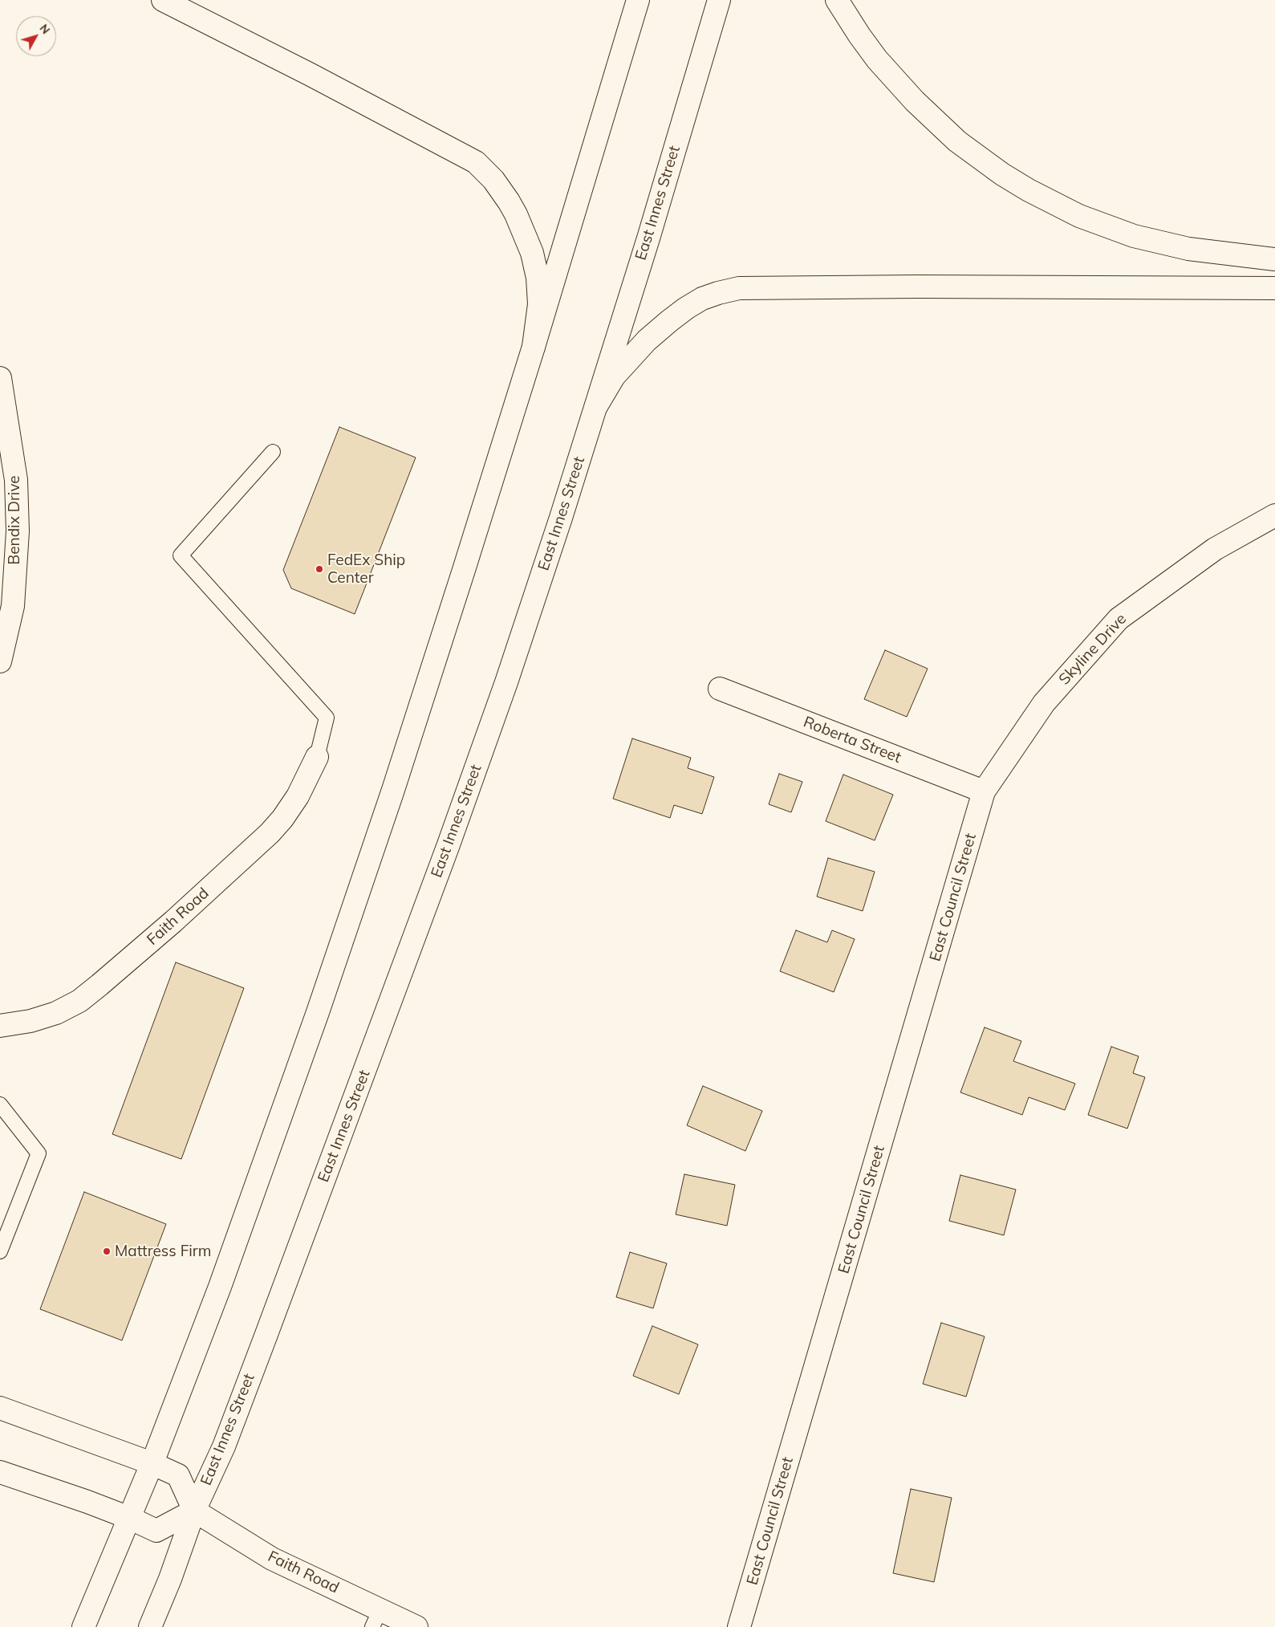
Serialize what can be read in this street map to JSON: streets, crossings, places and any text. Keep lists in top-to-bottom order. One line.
{"streets":{"main road":["East Innes Street","Bendix Drive","Skyline Drive","Roberta Street","East Council Street","Faith Road"]},"crossings":[["East Innes Street","Faith Road"],["Skyline Drive","Roberta Street"],["Skyline Drive","East Council Street"],["Roberta Street","East Council Street"]],"places":["FedEx Ship Center","Mattress Firm"],"north":"top right"}
